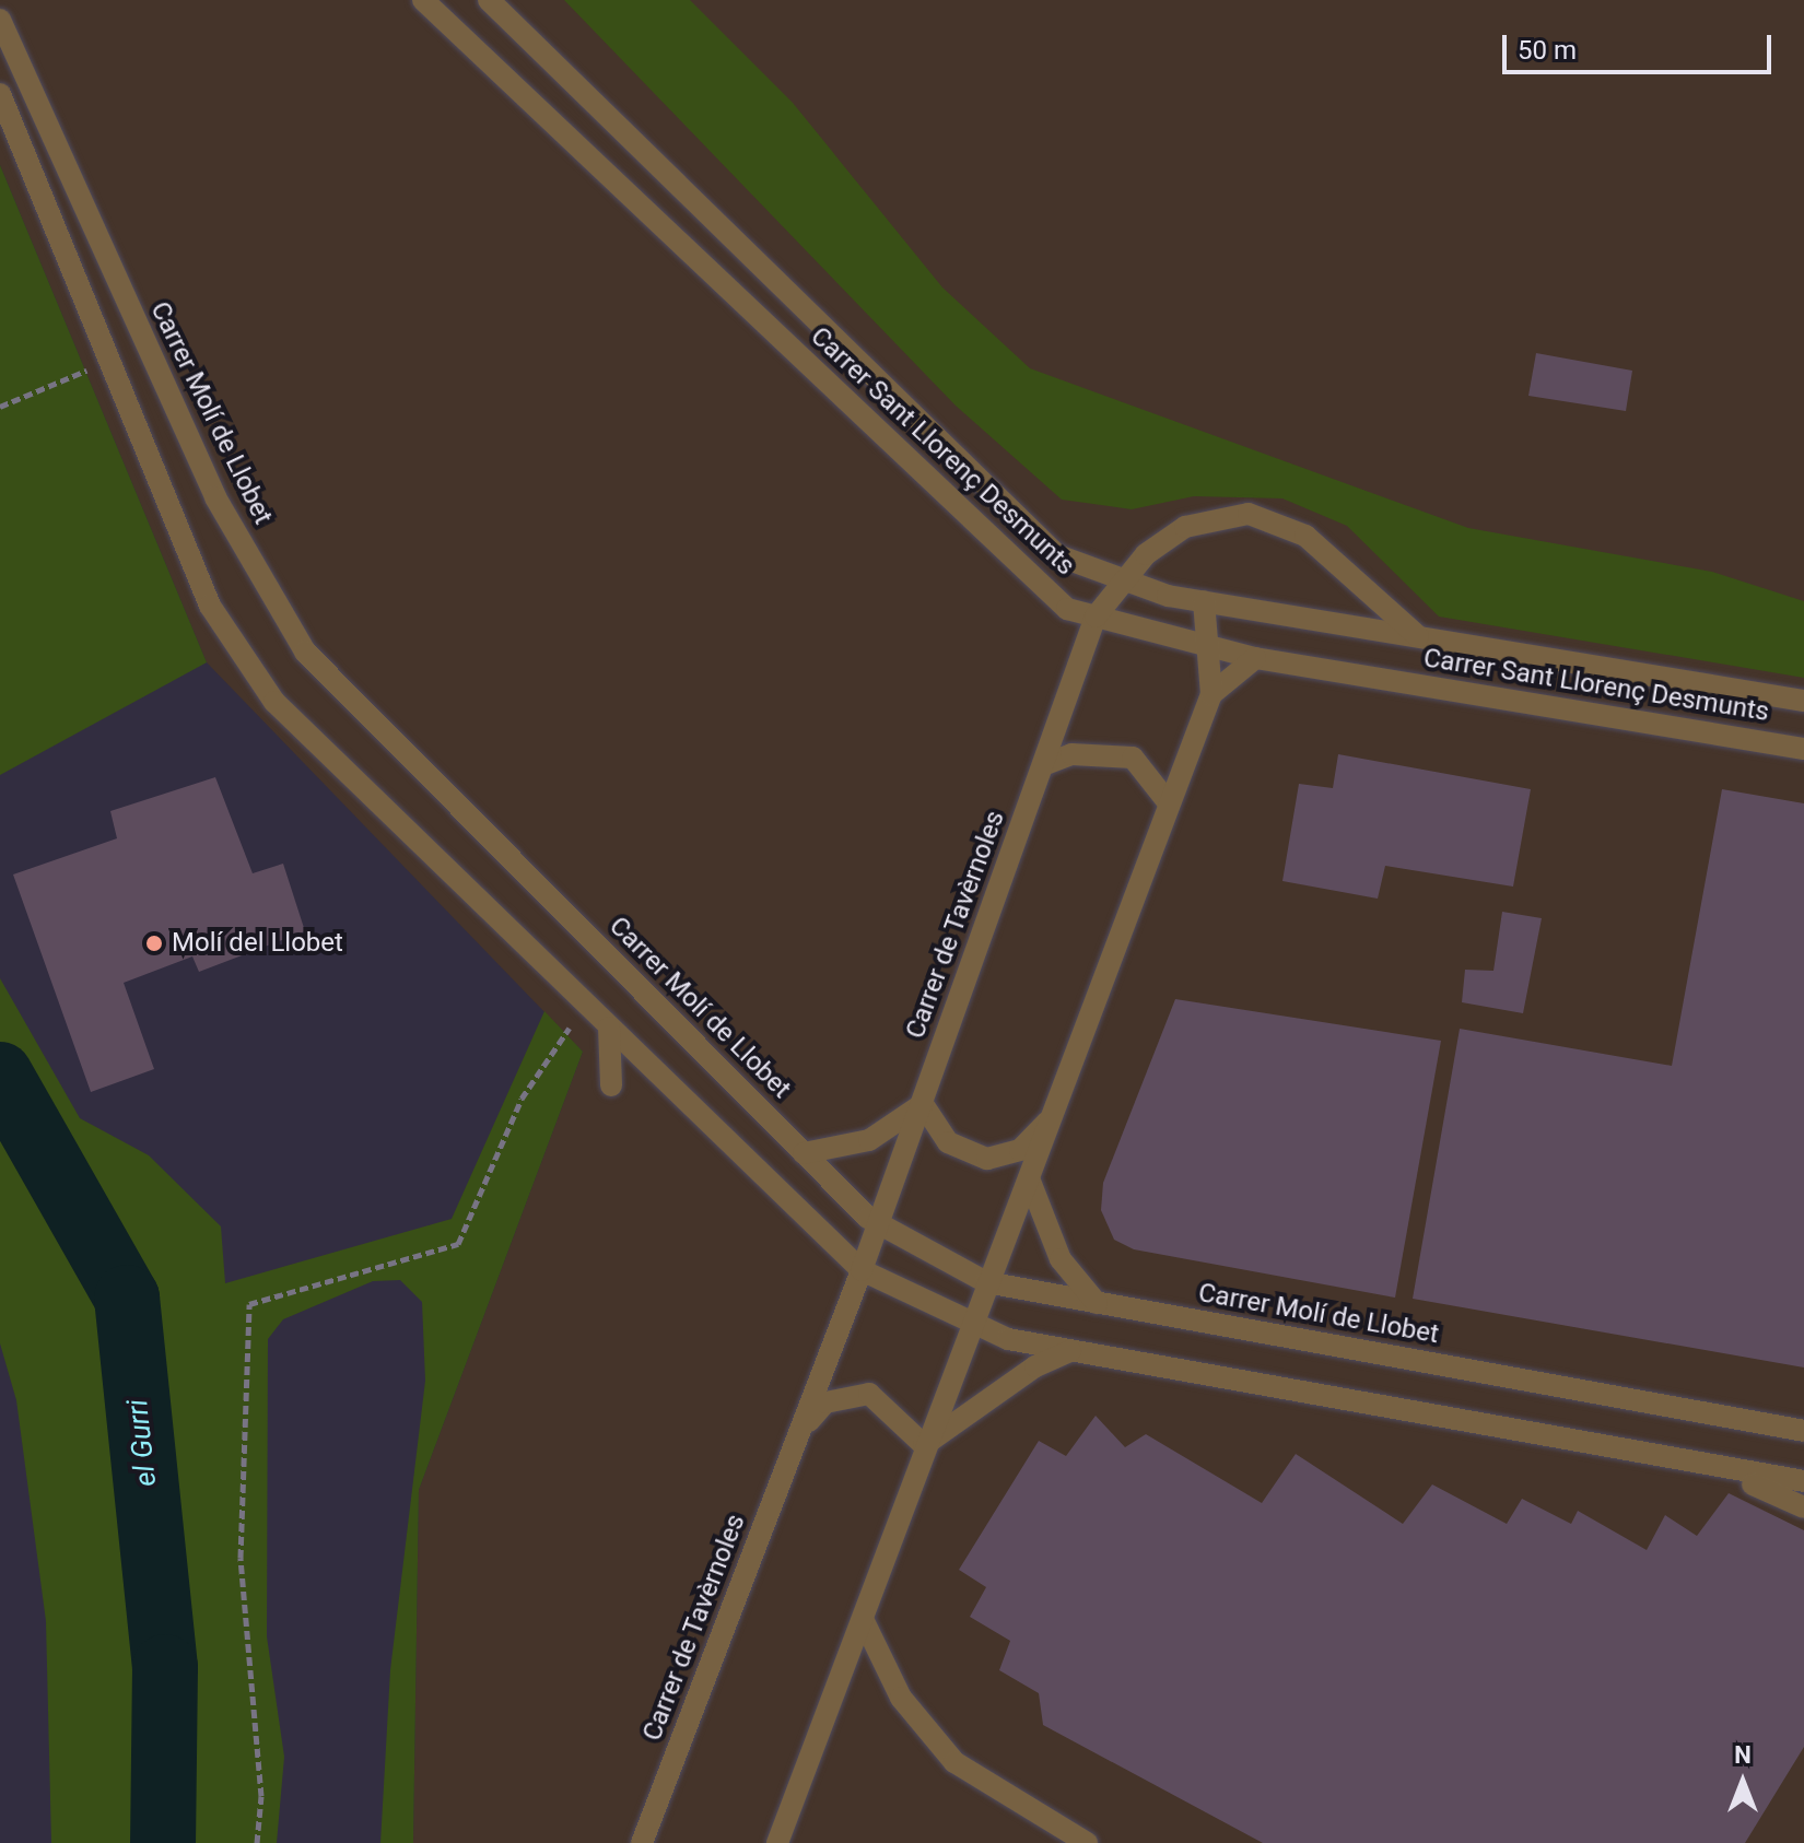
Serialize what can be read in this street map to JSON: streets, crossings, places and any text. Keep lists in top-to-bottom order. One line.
{"streets":{"street":["Carrer Molí de Llobet","Carrer Sant Llorenç Desmunts","Carrer de Tavèrnoles"]},"crossings":[["Carrer Molí de Llobet","Carrer de Tavèrnoles"],["Carrer Sant Llorenç Desmunts","Carrer de Tavèrnoles"]],"water":["el Gurri"],"places":["Molí del Llobet"],"scale_bar":"50 m","north":"top"}
